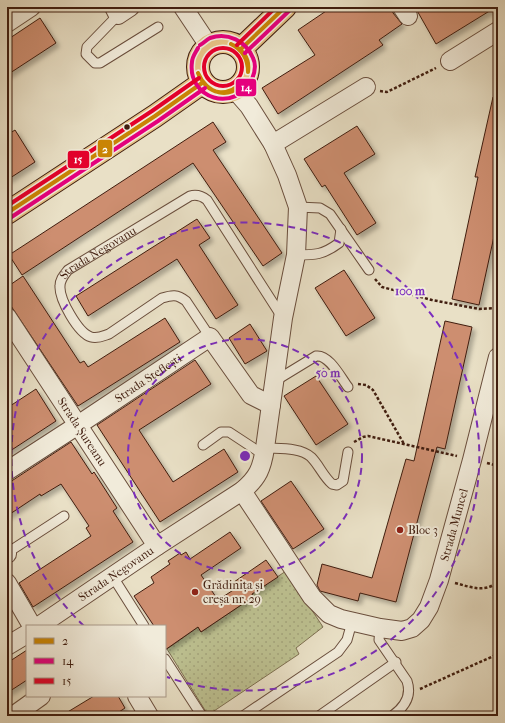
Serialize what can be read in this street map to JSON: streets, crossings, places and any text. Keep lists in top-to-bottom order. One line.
{"streets":{"street":["Strada Negovanu","Strada Steflești","Strada Șureanu","Strada Muncel"]},"crossings":[["Strada Negovanu","Strada Steflești"],["Strada Negovanu","Strada Șureanu"],["Strada Negovanu","Strada Muncel"],["Strada Steflești","Strada Șureanu"]],"places":["Bloc 3","Grădinița și creșa nr. 29"],"lines":["transit line 2","transit line 15","transit line 14"],"legend":["2","14","15"],"rings":["100 m","50 m"]}
